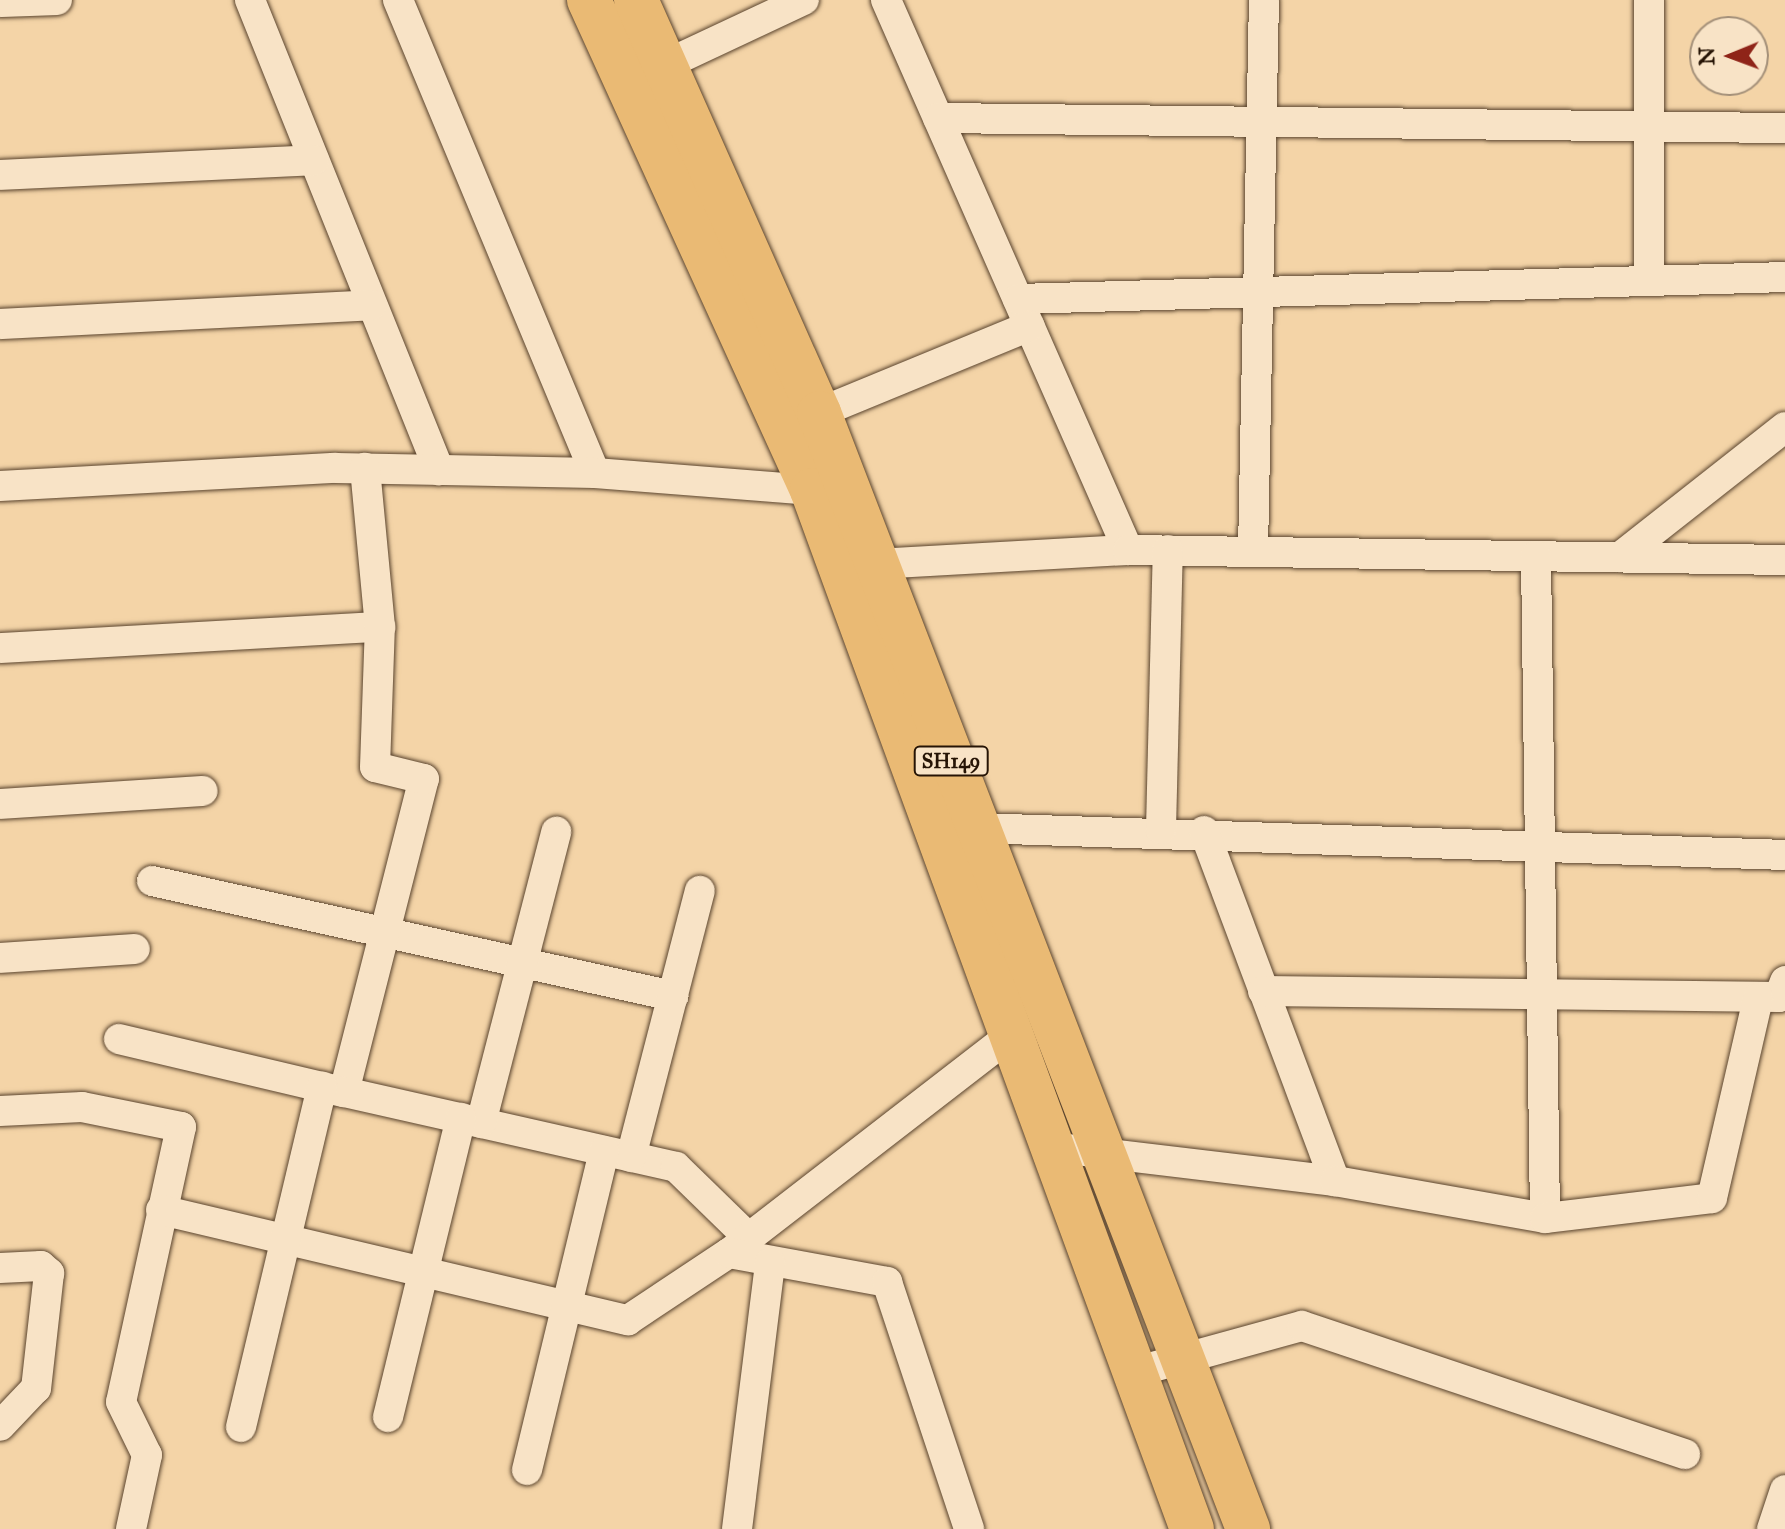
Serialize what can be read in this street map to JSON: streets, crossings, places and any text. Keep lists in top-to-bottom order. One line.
{"streets":{"main road":["SH149"]},"north":"left"}
